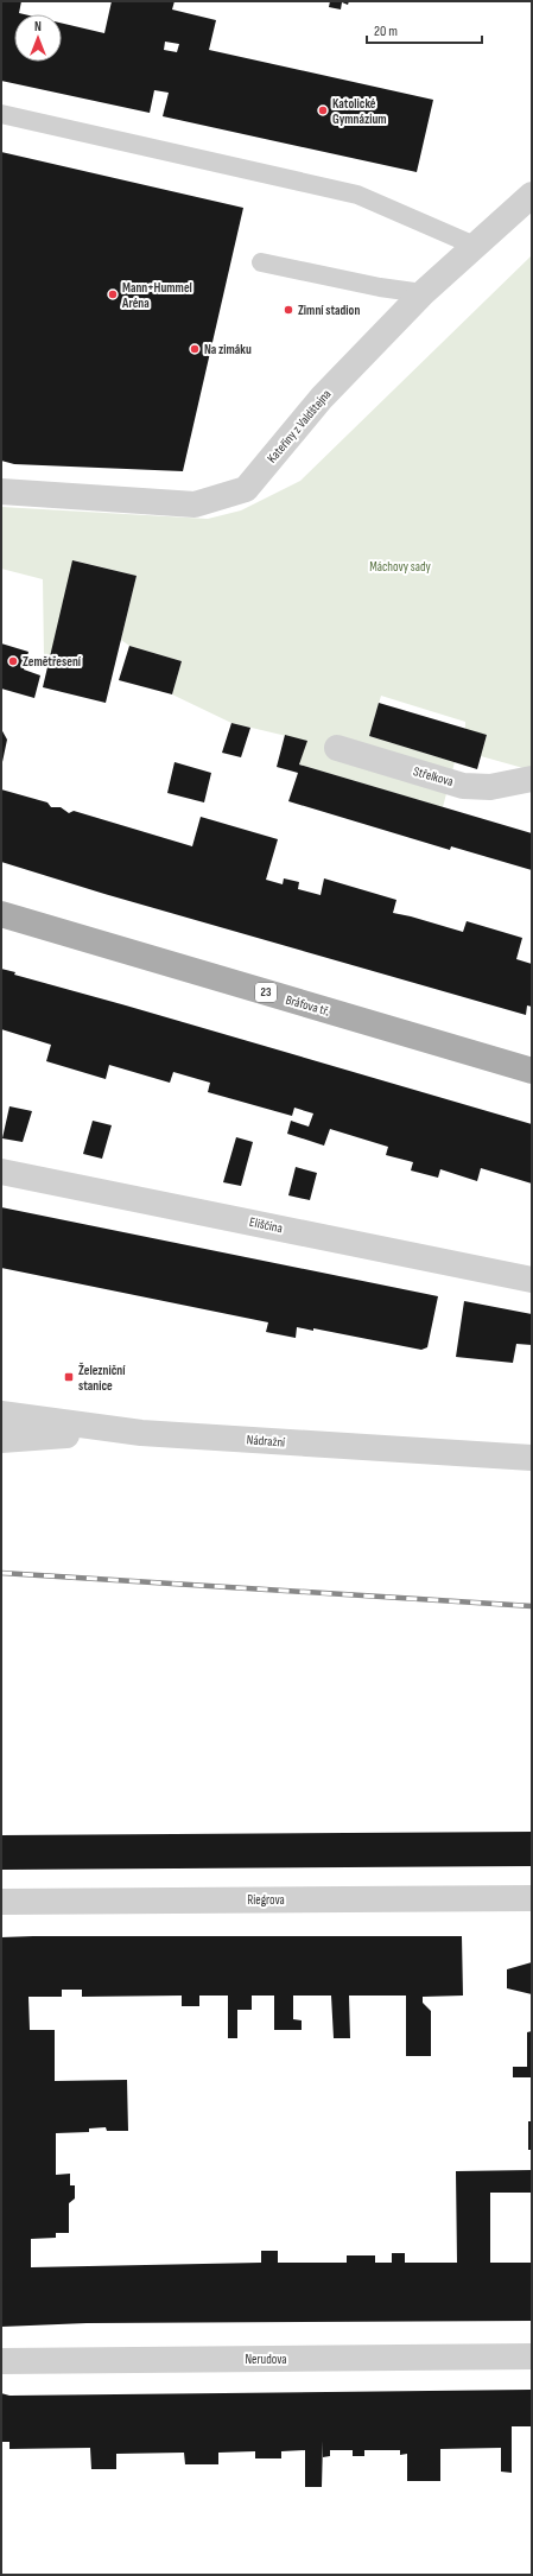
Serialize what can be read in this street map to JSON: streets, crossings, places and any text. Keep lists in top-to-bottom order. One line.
{"streets":{"main road":["23","Bráfova tř."],"street":["Kateřiny z Valdštejna","Střelkova","Eliščina","Nádražní","Riegrova","Nerudova"]},"parks":["Máchovy sady"],"places":{"other":["Katolické Gymnázium","Mann+Hummel Aréna","Zimní stadion","Na zimáku","Zemětřesení"],"transit":["Železniční stanice"]},"scale_bar":"20 m","north":"top"}
